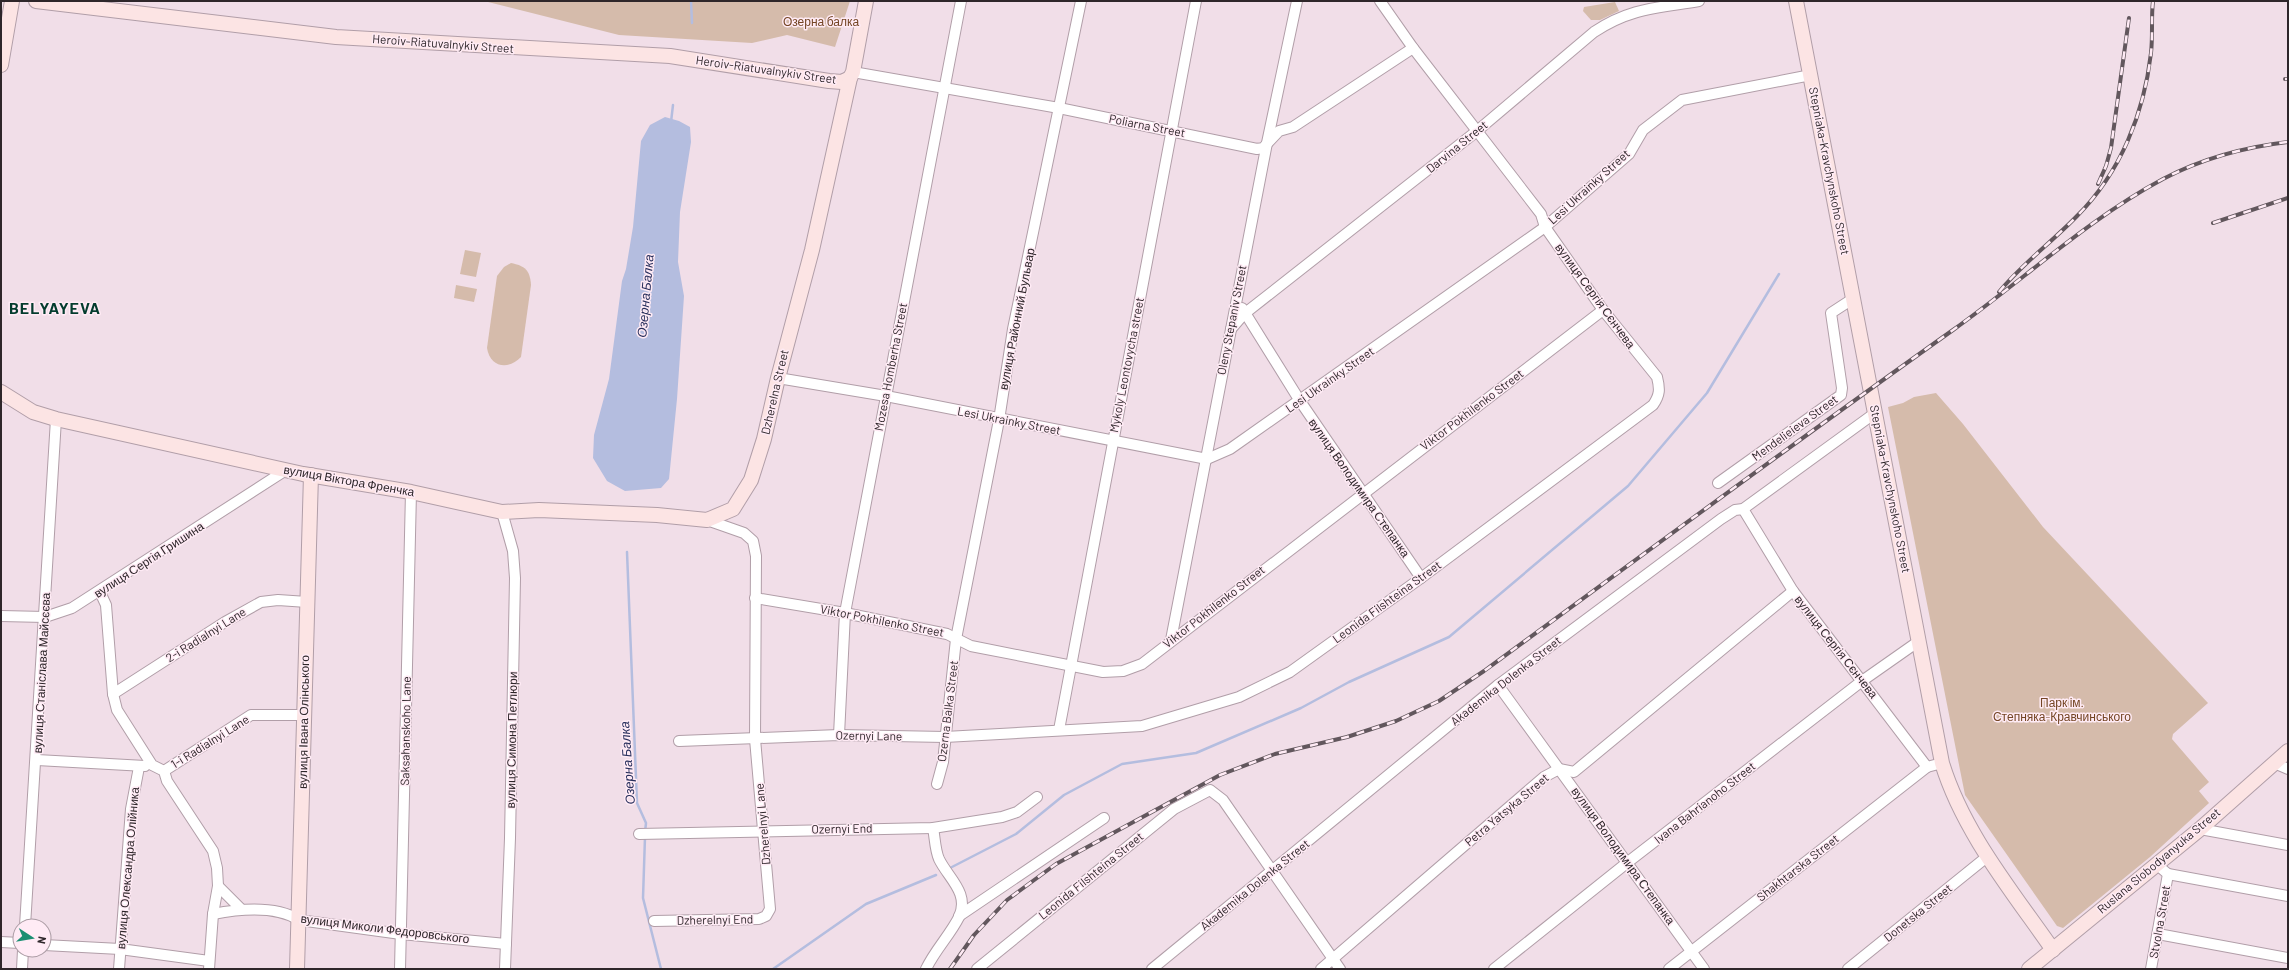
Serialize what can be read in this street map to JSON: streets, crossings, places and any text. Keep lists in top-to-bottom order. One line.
{"streets":{"street":["Heroiv-Riatuvalnykiv Street","Poliarna Street","Darvina Street","Stepniaka-Kravchynskoho Street","Lesi Ukrainky Street","вулиця Сергія Сєнчева","вулиця Районний Бульвар","Oleny Stepaniv Street","Mykoly Leontovycha street","Mozesa Homberha Street","Dzherelna Street","Viktor Pokhilenko Street","Mendelieieva Street","вулиця Віктора Френчка","вулиця Володимира Степанка","вулиця Сергія Гришина","Leonida Filshteina Street","2-i Radialnyi Lane","вулиця Станіслава Майсєєва","Akademika Dolenka Street","Ozerna Balka Street","вулиця Івана Олінського","Saksahanskoho Lane","Ozernyi Lane","вулиця Симона Петлюри","1-i Radialnyi Lane","Ivana Bahrianoho Street","Petra Yatsyka Street","Dzherelnyi Lane","Ozernyi End","Ruslana Slobodyanyuka Street","вулиця Олександра Олійника","Shakhtarska Street","Donetska Street","Dzherelnyi End","Stvolna Street","вулиця Миколи Федоровського"]},"crossings":[["Heroiv-Riatuvalnykiv Street","Poliarna Street"],["Heroiv-Riatuvalnykiv Street","Dzherelna Street"],["Poliarna Street","вулиця Сергія Сєнчева"],["Poliarna Street","вулиця Районний Бульвар"],["Poliarna Street","Oleny Stepaniv Street"],["Poliarna Street","Mykoly Leontovycha street"],["Poliarna Street","Mozesa Homberha Street"],["Poliarna Street","Dzherelna Street"],["Darvina Street","вулиця Сергія Сєнчева"],["Darvina Street","Oleny Stepaniv Street"],["Darvina Street","вулиця Володимира Степанка"],["Stepniaka-Kravchynskoho Street","Lesi Ukrainky Street"],["Stepniaka-Kravchynskoho Street","Mendelieieva Street"],["Stepniaka-Kravchynskoho Street","Akademika Dolenka Street"],["Stepniaka-Kravchynskoho Street","Ivana Bahrianoho Street"],["Stepniaka-Kravchynskoho Street","Ruslana Slobodyanyuka Street"],["Stepniaka-Kravchynskoho Street","Donetska Street"],["Lesi Ukrainky Street","вулиця Сергія Сєнчева"],["Lesi Ukrainky Street","вулиця Районний Бульвар"],["Lesi Ukrainky Street","Oleny Stepaniv Street"],["Lesi Ukrainky Street","Mykoly Leontovycha street"],["Lesi Ukrainky Street","Mozesa Homberha Street"],["Lesi Ukrainky Street","Dzherelna Street"],["Lesi Ukrainky Street","вулиця Володимира Степанка"],["вулиця Сергія Сєнчева","Viktor Pokhilenko Street"],["вулиця Сергія Сєнчева","Leonida Filshteina Street"],["вулиця Сергія Сєнчева","Akademika Dolenka Street"],["вулиця Сергія Сєнчева","Ivana Bahrianoho Street"],["вулиця Сергія Сєнчева","Petra Yatsyka Street"],["вулиця Сергія Сєнчева","Shakhtarska Street"],["вулиця Районний Бульвар","Viktor Pokhilenko Street"],["вулиця Районний Бульвар","Ozerna Balka Street"],["Oleny Stepaniv Street","Viktor Pokhilenko Street"],["Oleny Stepaniv Street","вулиця Володимира Степанка"],["Mykoly Leontovycha street","Viktor Pokhilenko Street"],["Mykoly Leontovycha street","Leonida Filshteina Street"],["Mykoly Leontovycha street","Ozernyi Lane"],["Mozesa Homberha Street","Viktor Pokhilenko Street"],["Mozesa Homberha Street","Ozernyi Lane"],["Dzherelna Street","вулиця Віктора Френчка"],["Viktor Pokhilenko Street","вулиця Володимира Степанка"],["Viktor Pokhilenko Street","Ozerna Balka Street"],["вулиця Віктора Френчка","вулиця Сергія Гришина"],["вулиця Віктора Френчка","вулиця Станіслава Майсєєва"],["вулиця Віктора Френчка","вулиця Івана Олінського"],["вулиця Віктора Френчка","Saksahanskoho Lane"],["вулиця Віктора Френчка","вулиця Симона Петлюри"],["вулиця Володимира Степанка","Leonida Filshteina Street"],["вулиця Володимира Степанка","Akademika Dolenka Street"],["вулиця Володимира Степанка","Ivana Bahrianoho Street"],["вулиця Володимира Степанка","Petra Yatsyka Street"],["вулиця Володимира Степанка","Shakhtarska Street"],["вулиця Сергія Гришина","вулиця Станіслава Майсєєва"],["Leonida Filshteina Street","Akademika Dolenka Street"],["Leonida Filshteina Street","Ozernyi Lane"],["2-i Radialnyi Lane","вулиця Івана Олінського"],["Ozerna Balka Street","Ozernyi Lane"],["вулиця Івана Олінського","1-i Radialnyi Lane"],["вулиця Івана Олінського","вулиця Миколи Федоровського"],["Saksahanskoho Lane","вулиця Миколи Федоровського"],["Ozernyi Lane","Dzherelnyi Lane"],["вулиця Симона Петлюри","вулиця Миколи Федоровського"],["Dzherelnyi Lane","Ozernyi End"],["Dzherelnyi Lane","Dzherelnyi End"]],"districts":["BELYAYEVA"],"water":["Озерна Балка"],"parks":["Озерна балка","Парк ім. Степняка-Кравчинського"],"north":"right"}
